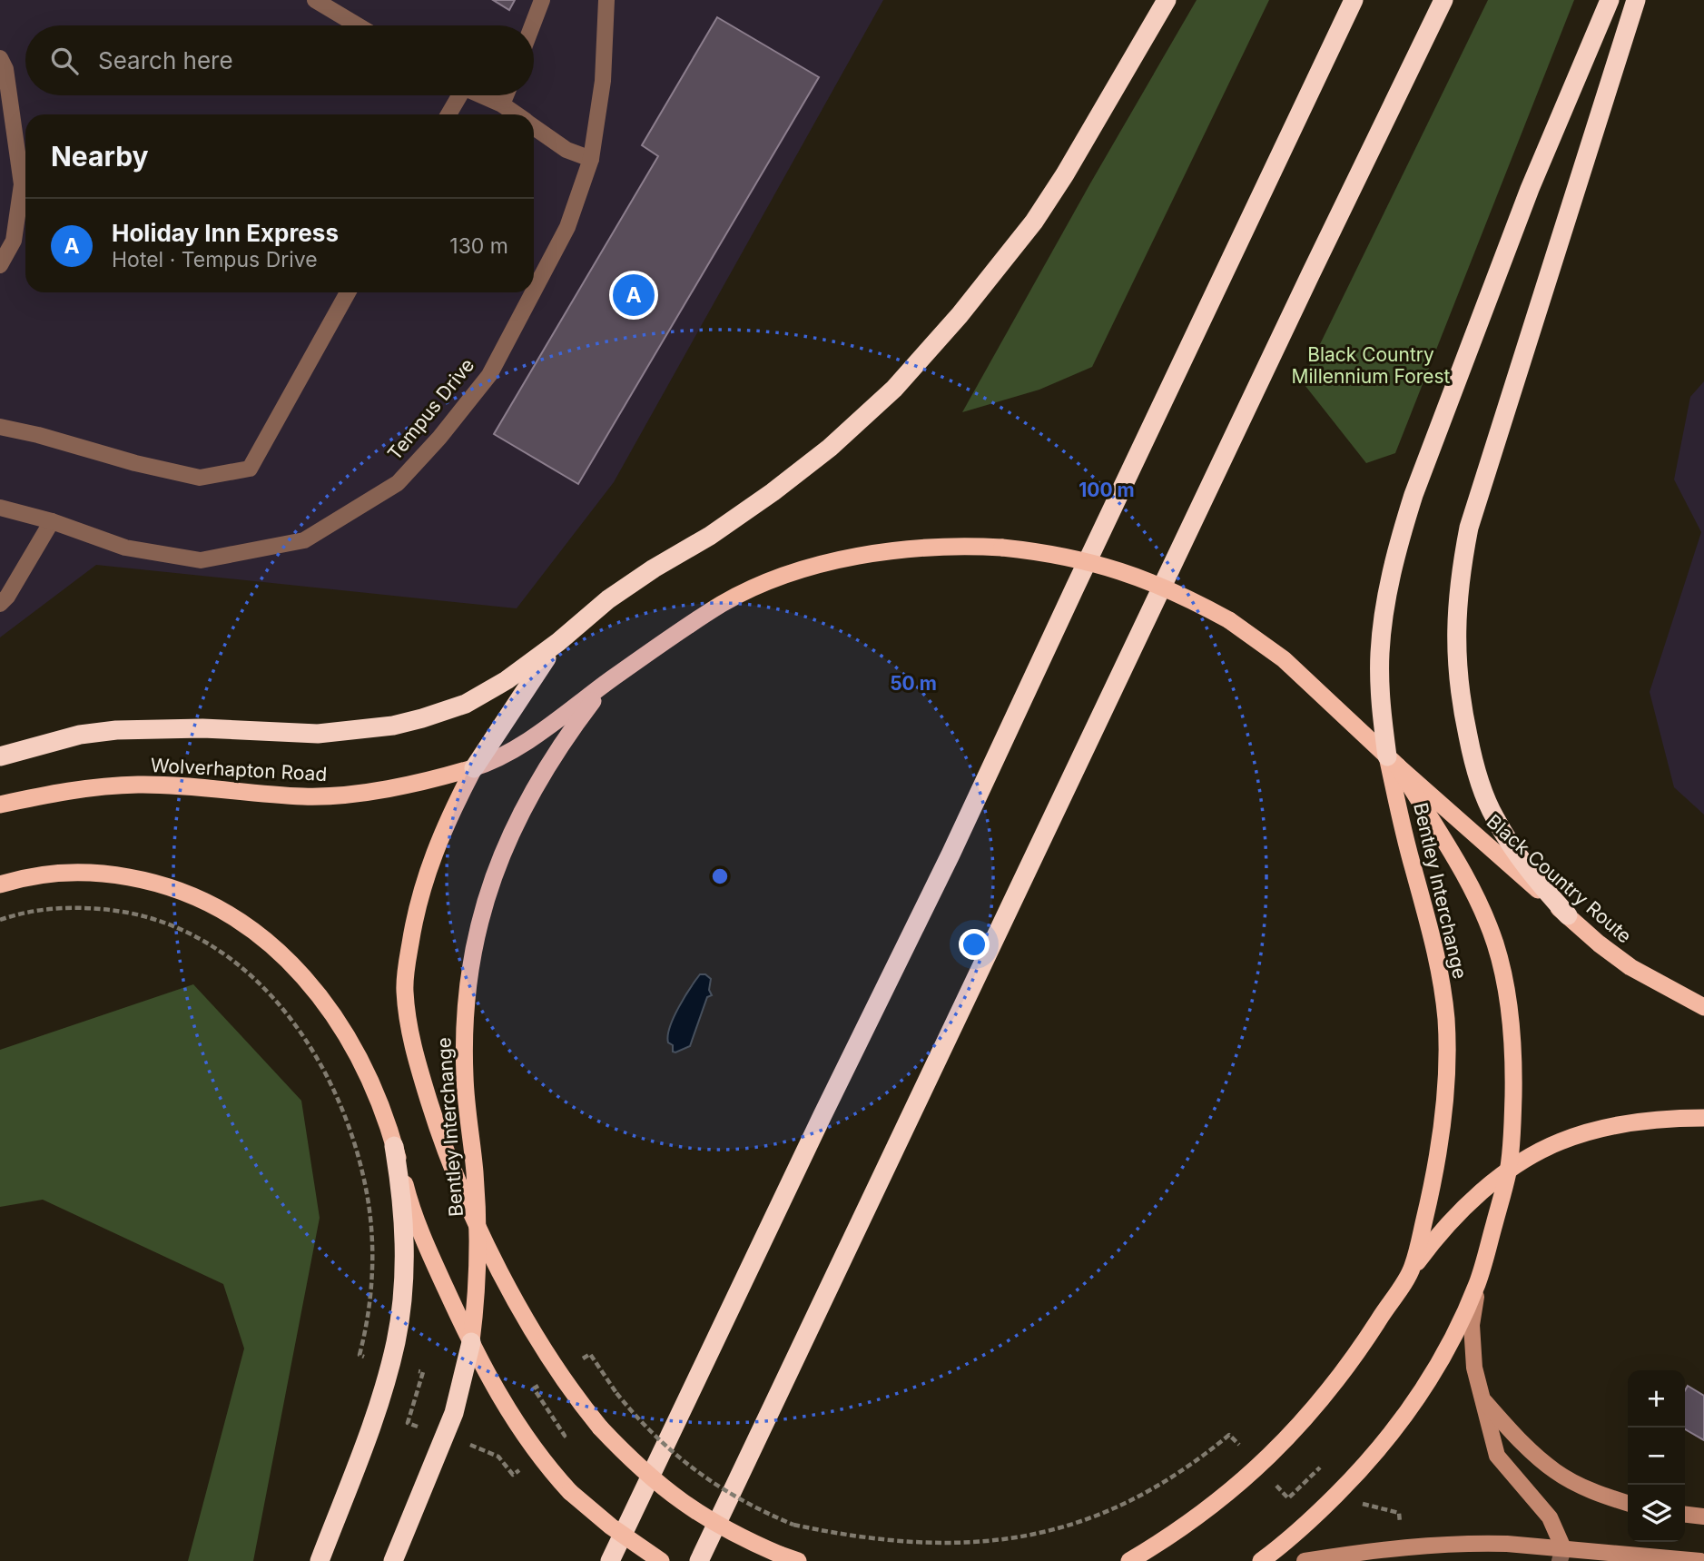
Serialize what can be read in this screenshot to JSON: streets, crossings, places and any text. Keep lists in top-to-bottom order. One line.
{"streets":{"highway":["Wolverhapton Road","Black Country Route","Bentley Interchange"],"street":["Tempus Drive"]},"crossings":[["Wolverhapton Road","Bentley Interchange"],["Black Country Route","Bentley Interchange"]],"parks":["Black Country Millennium Forest"],"page":{"search":"Search here","heading":"Nearby","list":[{"mark":"A","name":"Holiday Inn Express","note":"Hotel · Tempus Drive","value":"130 m"}],"pins":"A","map_buttons":["+","−"]},"rings":["100 m","50 m"]}
